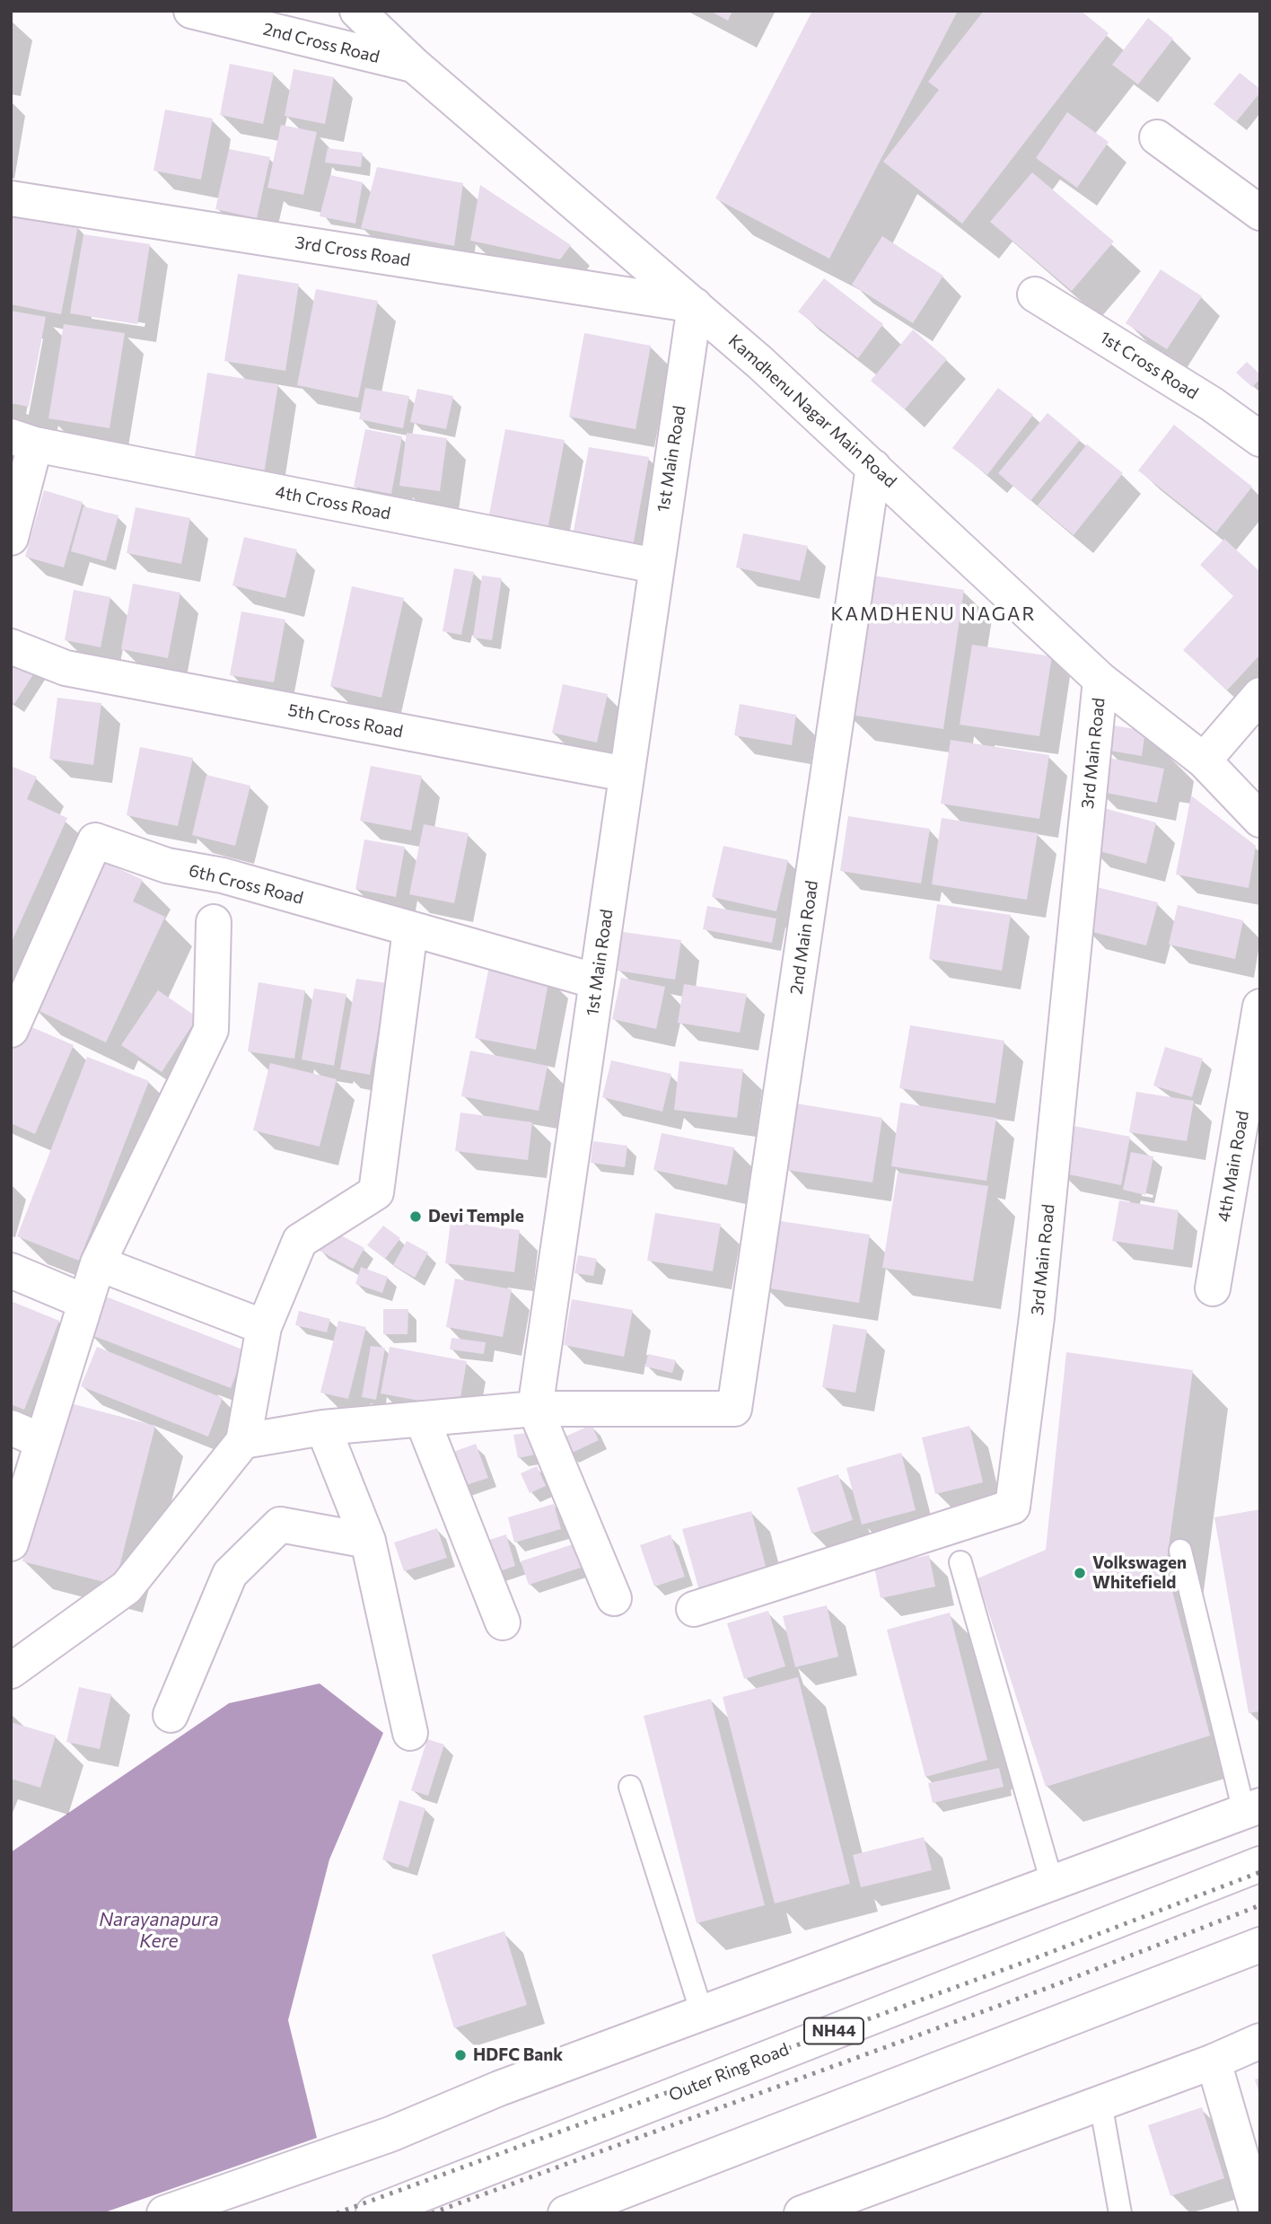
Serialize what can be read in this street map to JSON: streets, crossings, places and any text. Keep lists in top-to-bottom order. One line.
{"streets":{"main road":["2nd Cross Road","3rd Cross Road","1st Cross Road","Kamdhenu Nagar Main Road","1st Main Road","4th Cross Road","5th Cross Road","3rd Main Road","6th Cross Road","2nd Main Road","4th Main Road","NH44","Outer Ring Road"]},"crossings":[["2nd Cross Road","Kamdhenu Nagar Main Road"],["3rd Cross Road","Kamdhenu Nagar Main Road"],["3rd Cross Road","1st Main Road"],["Kamdhenu Nagar Main Road","1st Main Road"],["Kamdhenu Nagar Main Road","3rd Main Road"],["Kamdhenu Nagar Main Road","2nd Main Road"],["1st Main Road","4th Cross Road"],["1st Main Road","5th Cross Road"],["1st Main Road","6th Cross Road"],["1st Main Road","2nd Main Road"]],"districts":["KAMDHENU NAGAR"],"water":["Narayanapura Kere"],"places":["Devi Temple","Volkswagen Whitefield","HDFC Bank"]}
